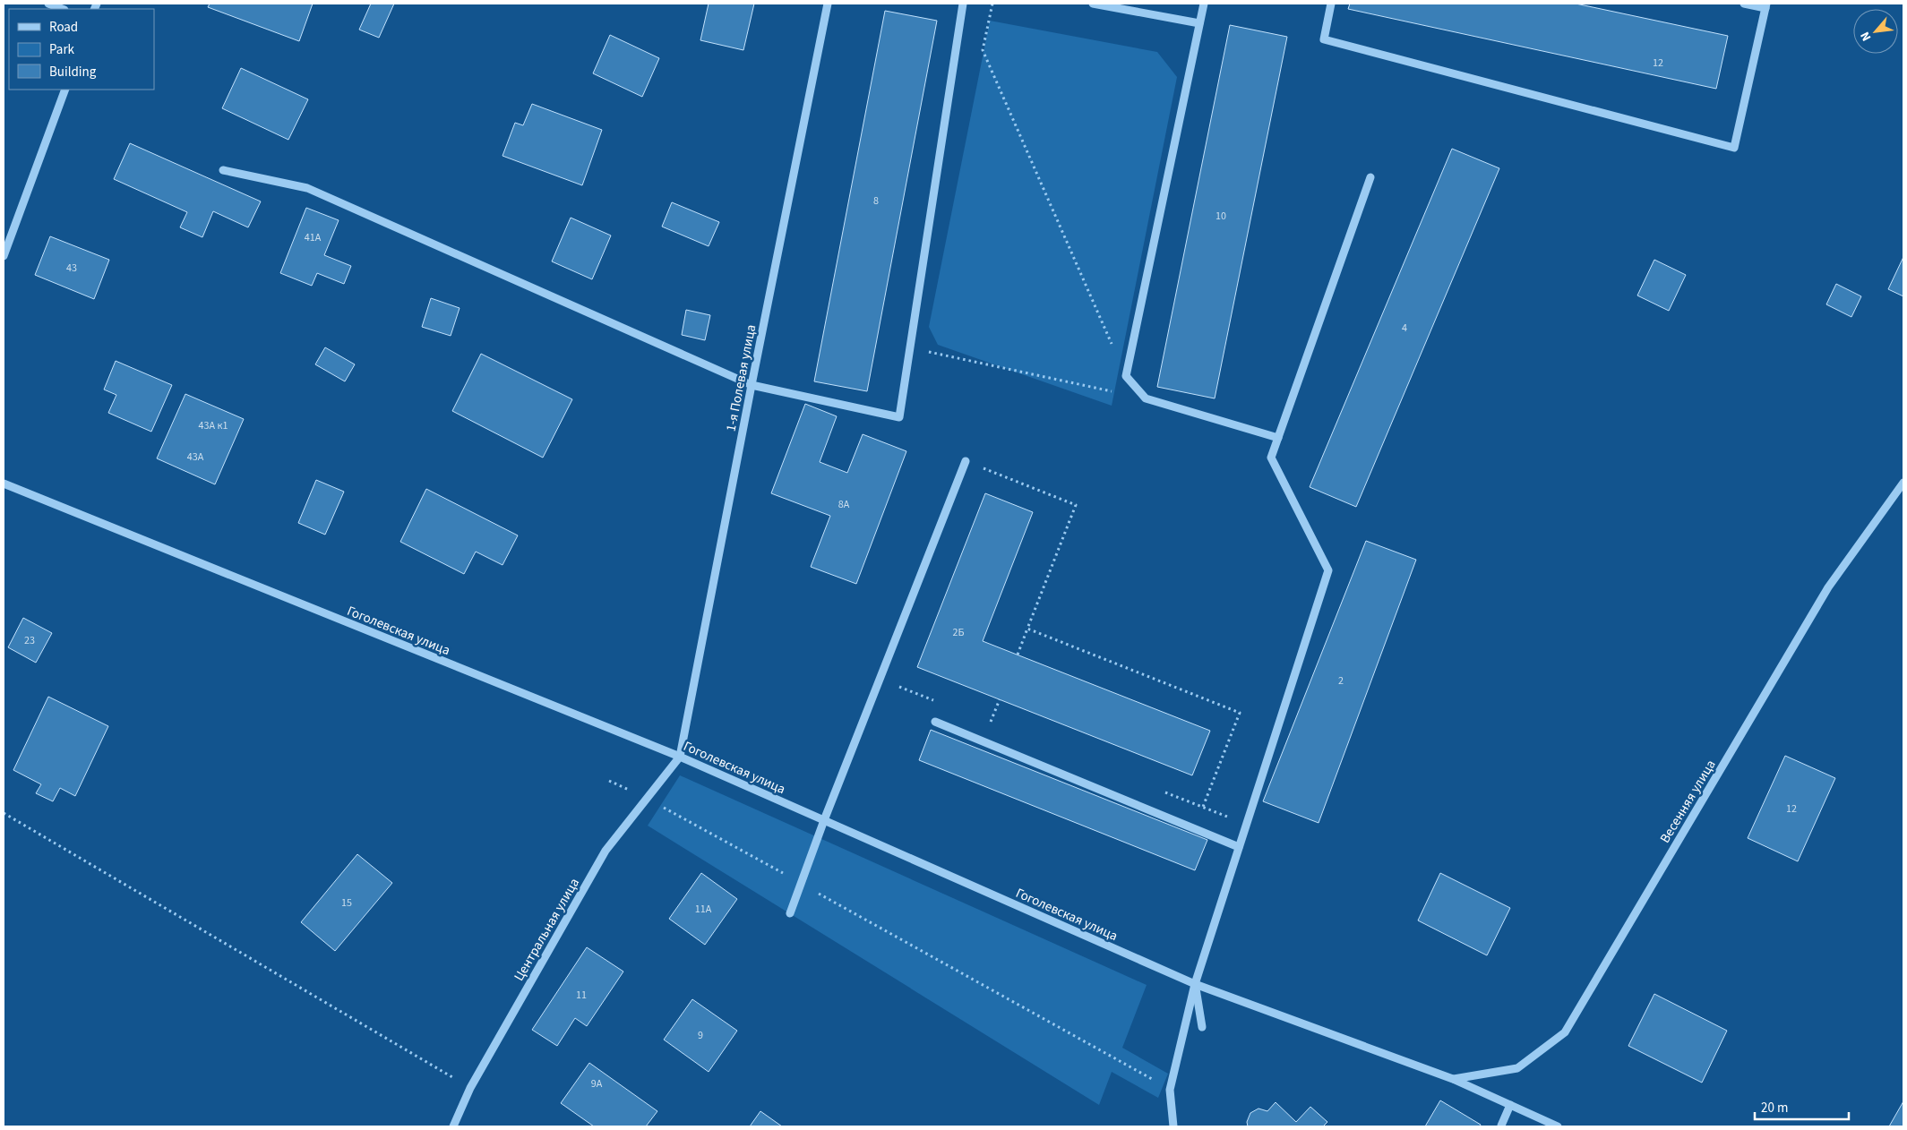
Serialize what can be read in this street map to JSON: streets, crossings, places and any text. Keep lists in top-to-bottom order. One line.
{"streets":{"street":["1-я Полевая улица","Гоголевская улица","Весенняя улица","Центральная улица"]},"crossings":[["1-я Полевая улица","Гоголевская улица"],["1-я Полевая улица","Центральная улица"],["Гоголевская улица","Весенняя улица"],["Гоголевская улица","Центральная улица"]],"house_numbers":["12","8","10","41А","43","4","43А к1","43А","8А","2Б","23","2","12","15","11А","11","9","9А"],"legend":["Road","Park","Building"],"scale_bar":"20 m","north":"bottom left"}
